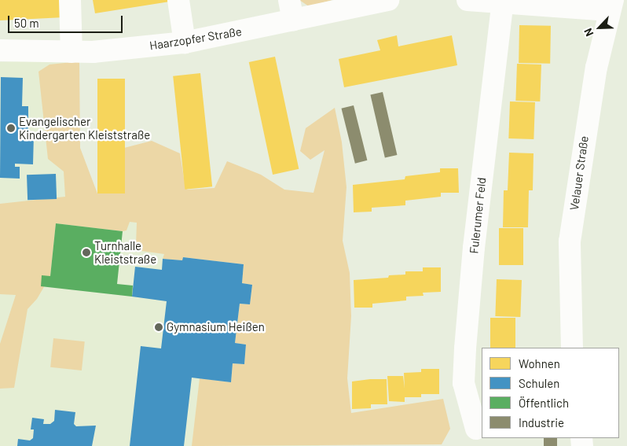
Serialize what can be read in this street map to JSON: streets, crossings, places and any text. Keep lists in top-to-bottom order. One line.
{"streets":{"street":["Haarzopfer Straße","Velauer Straße","Fulerumer Feld"]},"places":["Evangelischer Kindergarten Kleiststraße","Turnhalle Kleiststraße","Gymnasium Heißen"],"legend":["Wohnen","Schulen","Öffentlich","Industrie"],"scale_bar":"50 m","north":"bottom left"}
